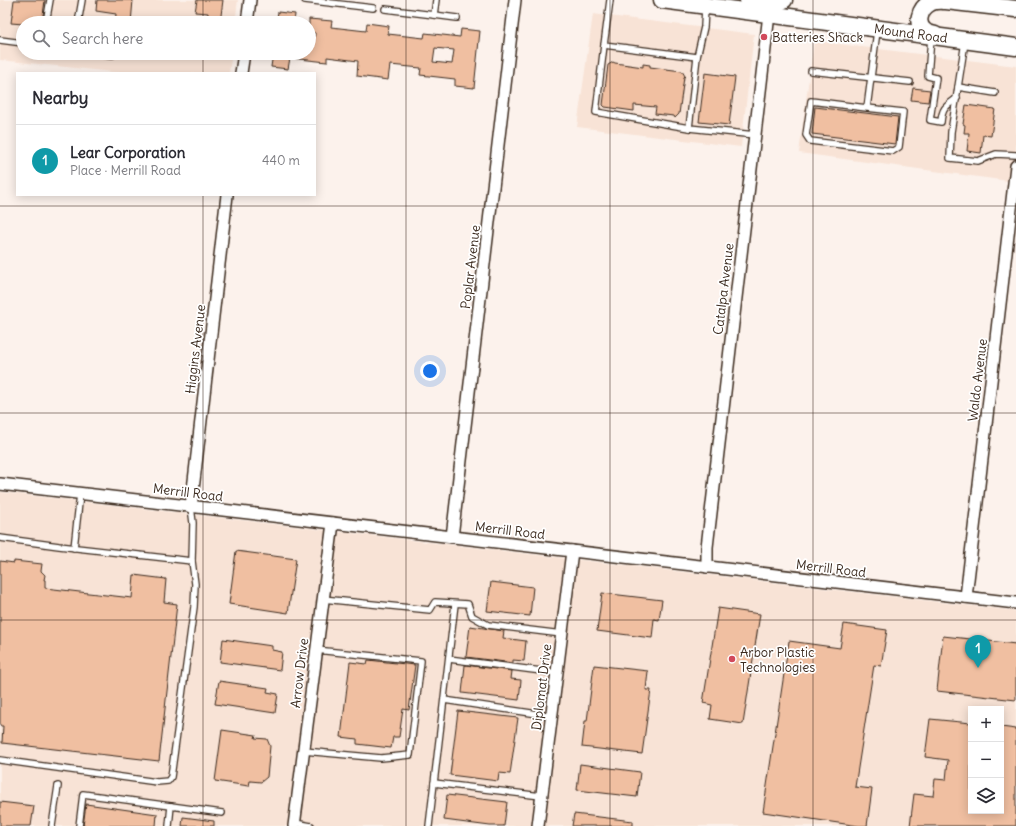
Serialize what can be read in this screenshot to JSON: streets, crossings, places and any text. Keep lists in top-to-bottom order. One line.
{"streets":{"main road":["Mound Road"],"street":["Poplar Avenue","Catalpa Avenue","Higgins Avenue","Waldo Avenue","Merrill Road","Arrow Drive","Diplomat Drive"]},"crossings":[["Mound Road","Catalpa Avenue"],["Poplar Avenue","Merrill Road"],["Catalpa Avenue","Merrill Road"],["Higgins Avenue","Merrill Road"],["Waldo Avenue","Merrill Road"],["Merrill Road","Arrow Drive"],["Merrill Road","Diplomat Drive"]],"places":["Batteries Shack","Arbor Plastic Technologies"],"page":{"search":"Search here","heading":"Nearby","list":[{"mark":"1","name":"Lear Corporation","note":"Place · Merrill Road","value":"440 m"}],"pins":"1","map_buttons":["+","−"]}}
